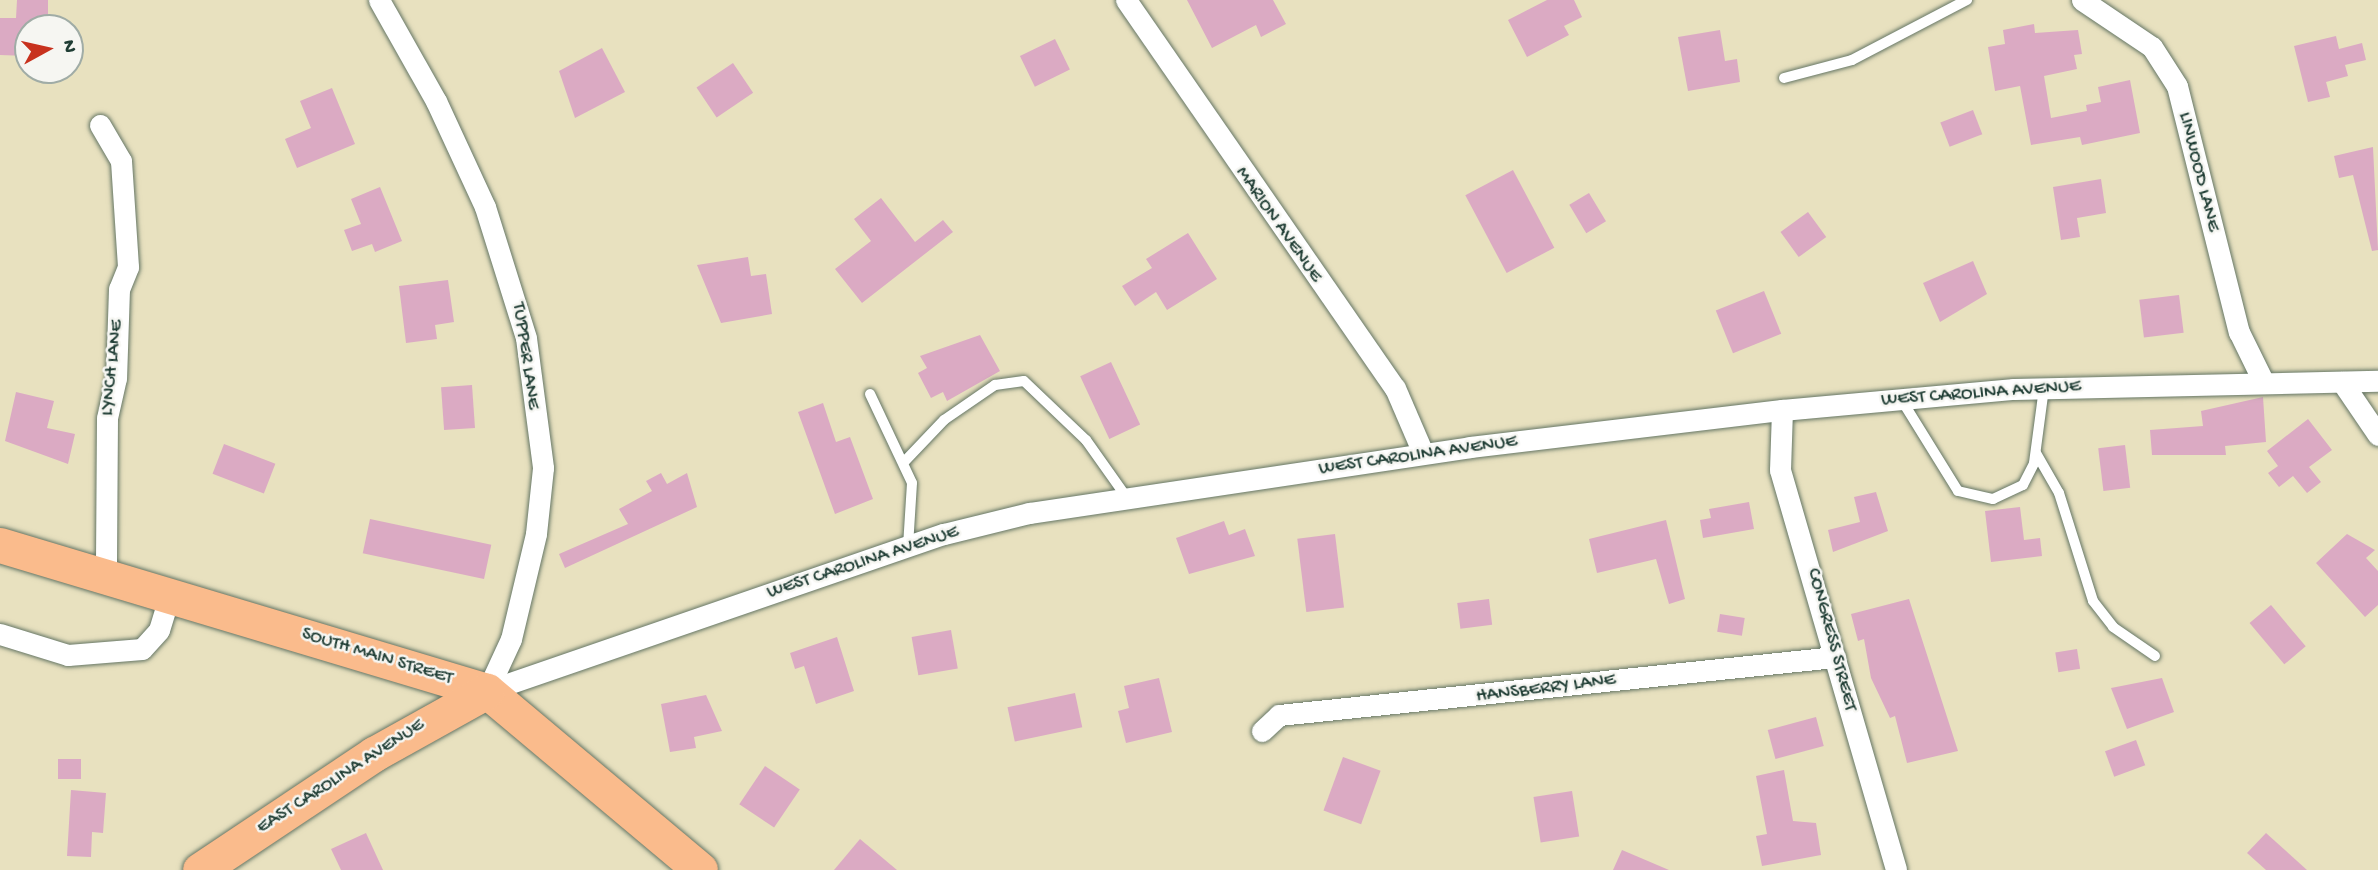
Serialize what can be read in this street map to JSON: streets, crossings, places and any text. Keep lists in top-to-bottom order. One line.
{"streets":{"main road":["SOUTH MAIN STREET","EAST CAROLINA AVENUE"],"street":["LINWOOD LANE","MARION AVENUE","TUPPER LANE","LYNCH LANE","WEST CAROLINA AVENUE","CONGRESS STREET","HANSBERRY LANE"]},"crossings":[["LINWOOD LANE","WEST CAROLINA AVENUE"],["MARION AVENUE","WEST CAROLINA AVENUE"],["TUPPER LANE","WEST CAROLINA AVENUE"],["TUPPER LANE","SOUTH MAIN STREET"],["TUPPER LANE","EAST CAROLINA AVENUE"],["LYNCH LANE","SOUTH MAIN STREET"],["WEST CAROLINA AVENUE","CONGRESS STREET"],["WEST CAROLINA AVENUE","SOUTH MAIN STREET"],["WEST CAROLINA AVENUE","EAST CAROLINA AVENUE"],["CONGRESS STREET","HANSBERRY LANE"],["SOUTH MAIN STREET","EAST CAROLINA AVENUE"]],"north":"right"}
